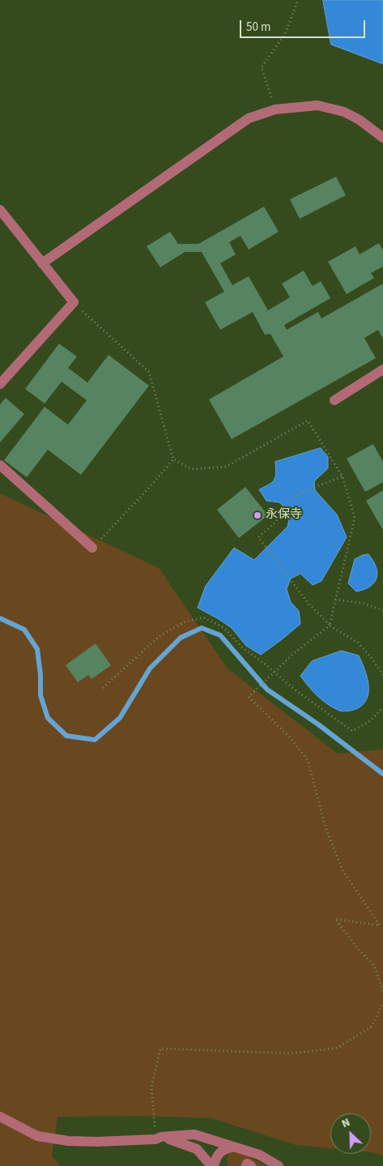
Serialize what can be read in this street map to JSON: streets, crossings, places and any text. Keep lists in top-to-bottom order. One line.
{"places":["永保寺"],"scale_bar":"50 m","north":"top left"}
